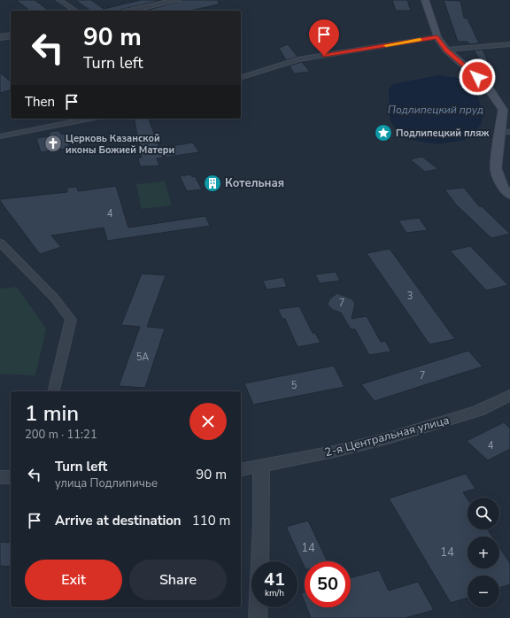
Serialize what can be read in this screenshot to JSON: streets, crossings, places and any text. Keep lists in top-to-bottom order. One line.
{"streets":{"street":["2-я Центральная улица"]},"water":["Подлипецкий пруд"],"places":{"place":["Подлипецкий пляж"],"church":["Церковь Казанской иконы Божией Матери"],"building":["Котельная"]},"house_numbers":["4","3","7","5А","7","5","4","14","14"],"page":{"turn":["90 m","Turn left"],"then":"Then","heading":["1 min","200 m · 11:21"],"list":[{"name":"Turn left","note":"улица Подлипичье","value":"90 m"},{"name":"Arrive at destination","value":"110 m"}],"map_buttons":["+","−"],"buttons":["Exit","Share"],"speed":"41 km/h","limit":"50"}}
